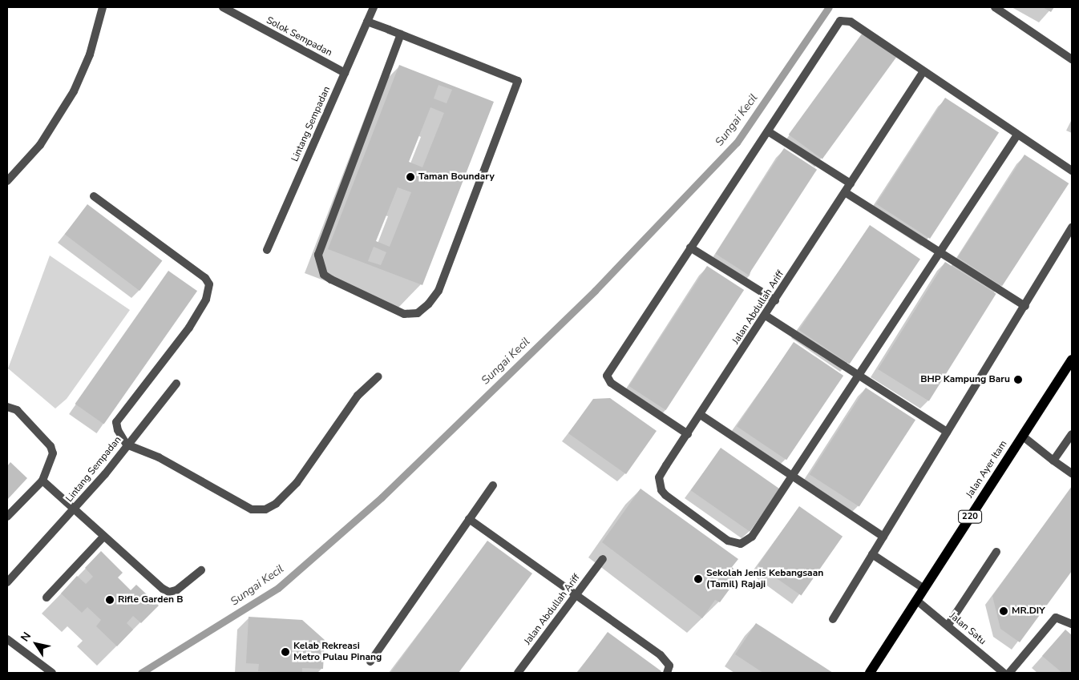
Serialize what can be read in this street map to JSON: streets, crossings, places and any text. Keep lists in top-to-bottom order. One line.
{"streets":{"main road":["Jalan Ayer Itam","220"],"street":["Solok Sempadan","Lintang Sempadan","Jalan Abdullah Ariff","Jalan Satu"]},"crossings":[["Solok Sempadan","Lintang Sempadan"],["Jalan Ayer Itam","Jalan Satu"]],"water":["Sungai Kecil"],"places":["Taman Boundary","BHP Kampung Baru","Sekolah Jenis Kebangsaan (Tamil) Rajaji","Rifle Garden B","MR.DIY","Kelab Rekreasi Metro Pulau Pinang"],"north":"top left"}
